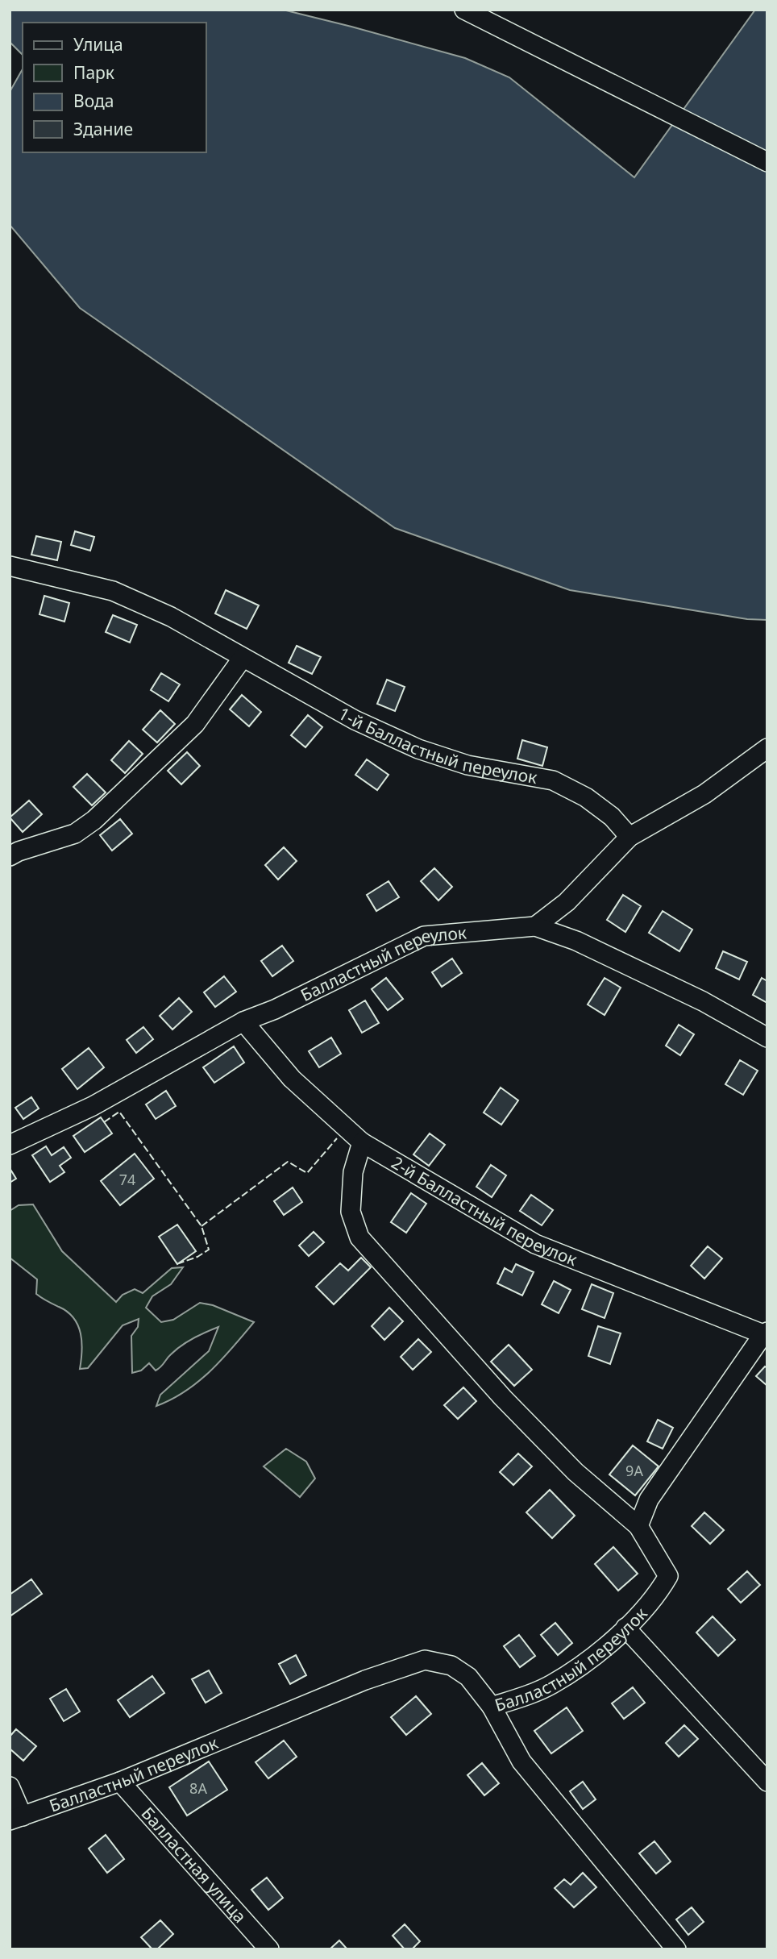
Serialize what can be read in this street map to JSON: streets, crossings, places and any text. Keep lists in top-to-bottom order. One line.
{"streets":{"street":["1-й Балластный переулок","Балластный переулок","2-й Балластный переулок","Балластная улица"]},"crossings":[["Балластный переулок","2-й Балластный переулок"],["Балластный переулок","Балластная улица"]],"house_numbers":["74","9А","8А"],"legend":["Улица","Парк","Вода","Здание"]}
